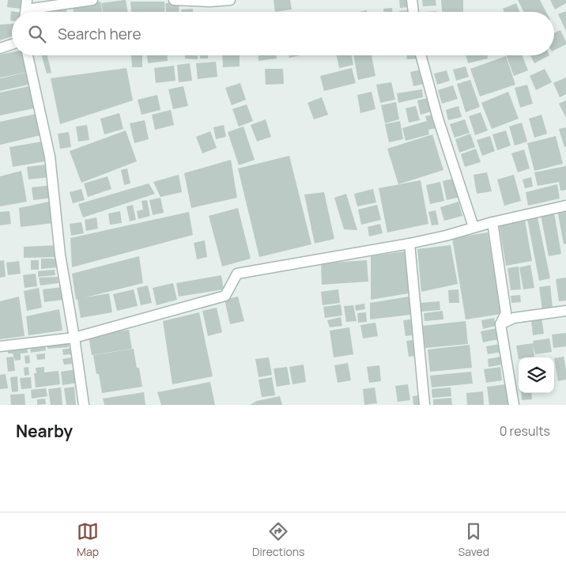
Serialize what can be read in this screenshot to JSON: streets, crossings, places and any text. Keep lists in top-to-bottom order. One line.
{"page":{"search":"Search here","heading":["Nearby","0 results"],"nav":["Map","Directions","Saved"]}}
